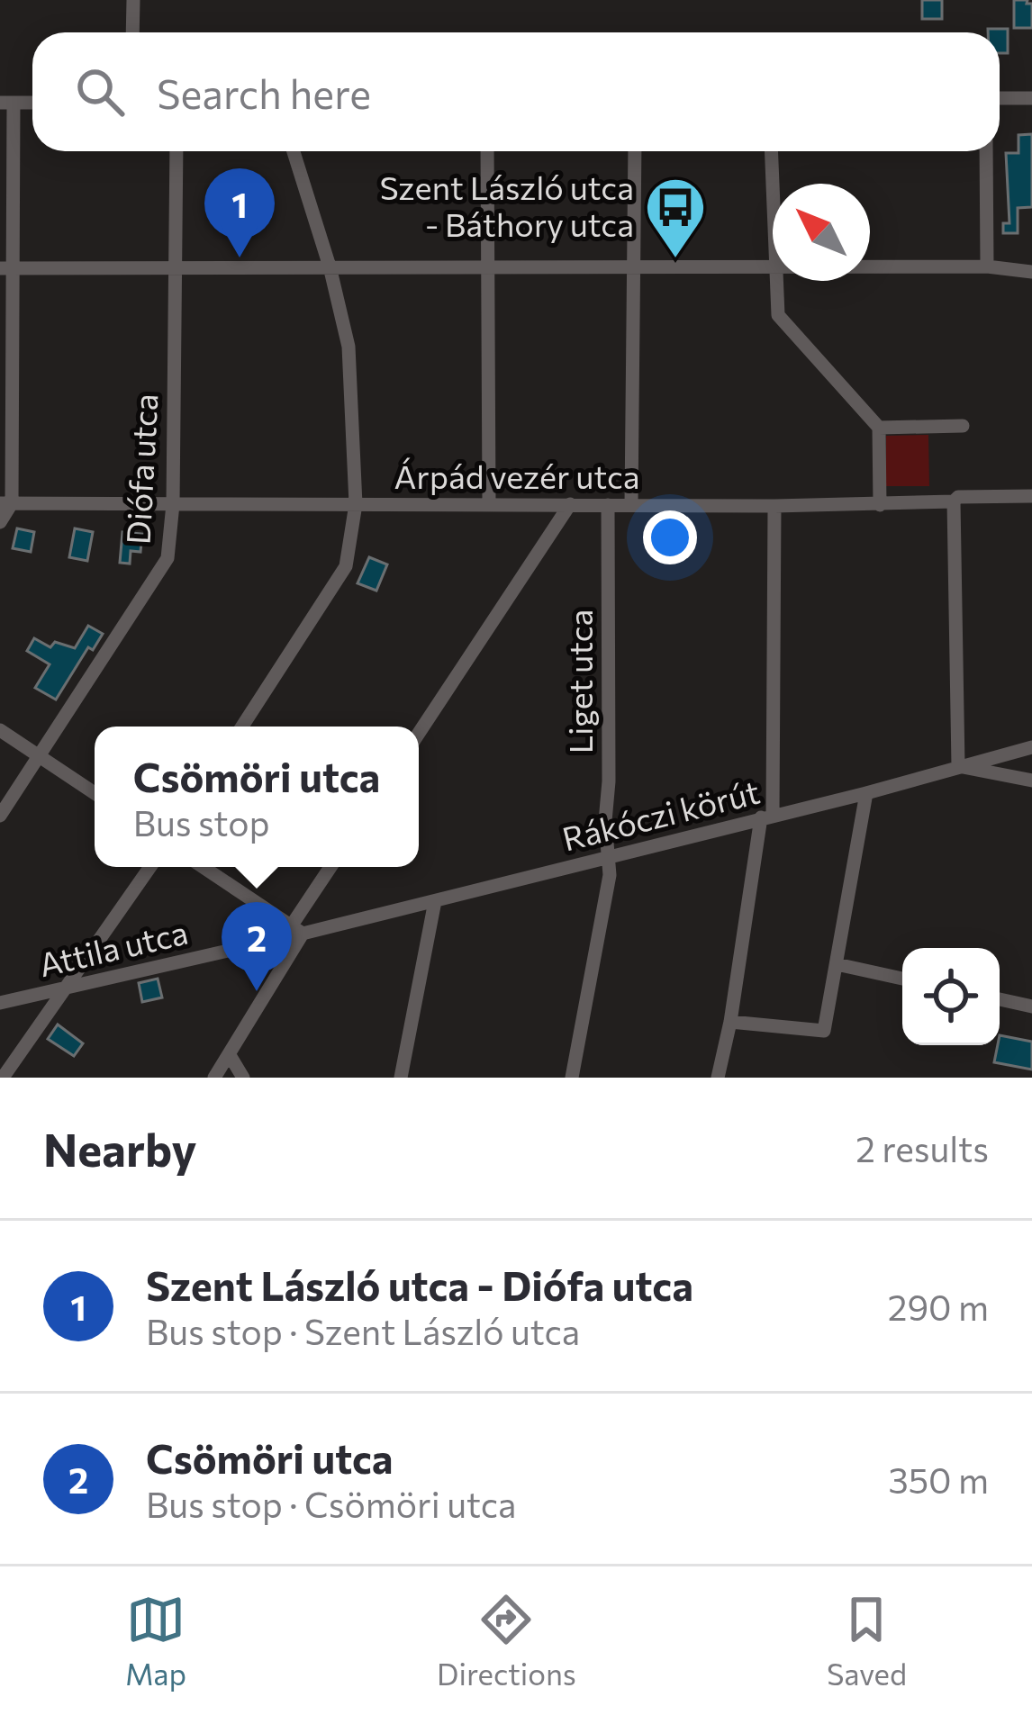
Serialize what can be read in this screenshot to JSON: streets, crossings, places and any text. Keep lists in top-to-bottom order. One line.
{"streets":{"street":["Diófa utca","Árpád vezér utca","Liget utca","Rákóczi körút","Attila utca"]},"crossings":[["Diófa utca","Árpád vezér utca"],["Árpád vezér utca","Liget utca"],["Liget utca","Rákóczi körút"],["Rákóczi körút","Attila utca"]],"places":{"bus stop":["Szent László utca - Báthory utca"]},"north":"top left","page":{"search":"Search here","pins":["1","2"],"popup":["Csömöri utca","Bus stop"],"heading":["Nearby","2 results"],"list":[{"mark":"1","name":"Szent László utca - Diófa utca","note":"Bus stop · Szent László utca","value":"290 m"},{"mark":"2","name":"Csömöri utca","note":"Bus stop · Csömöri utca","value":"350 m"}],"nav":["Map","Directions","Saved"]}}
